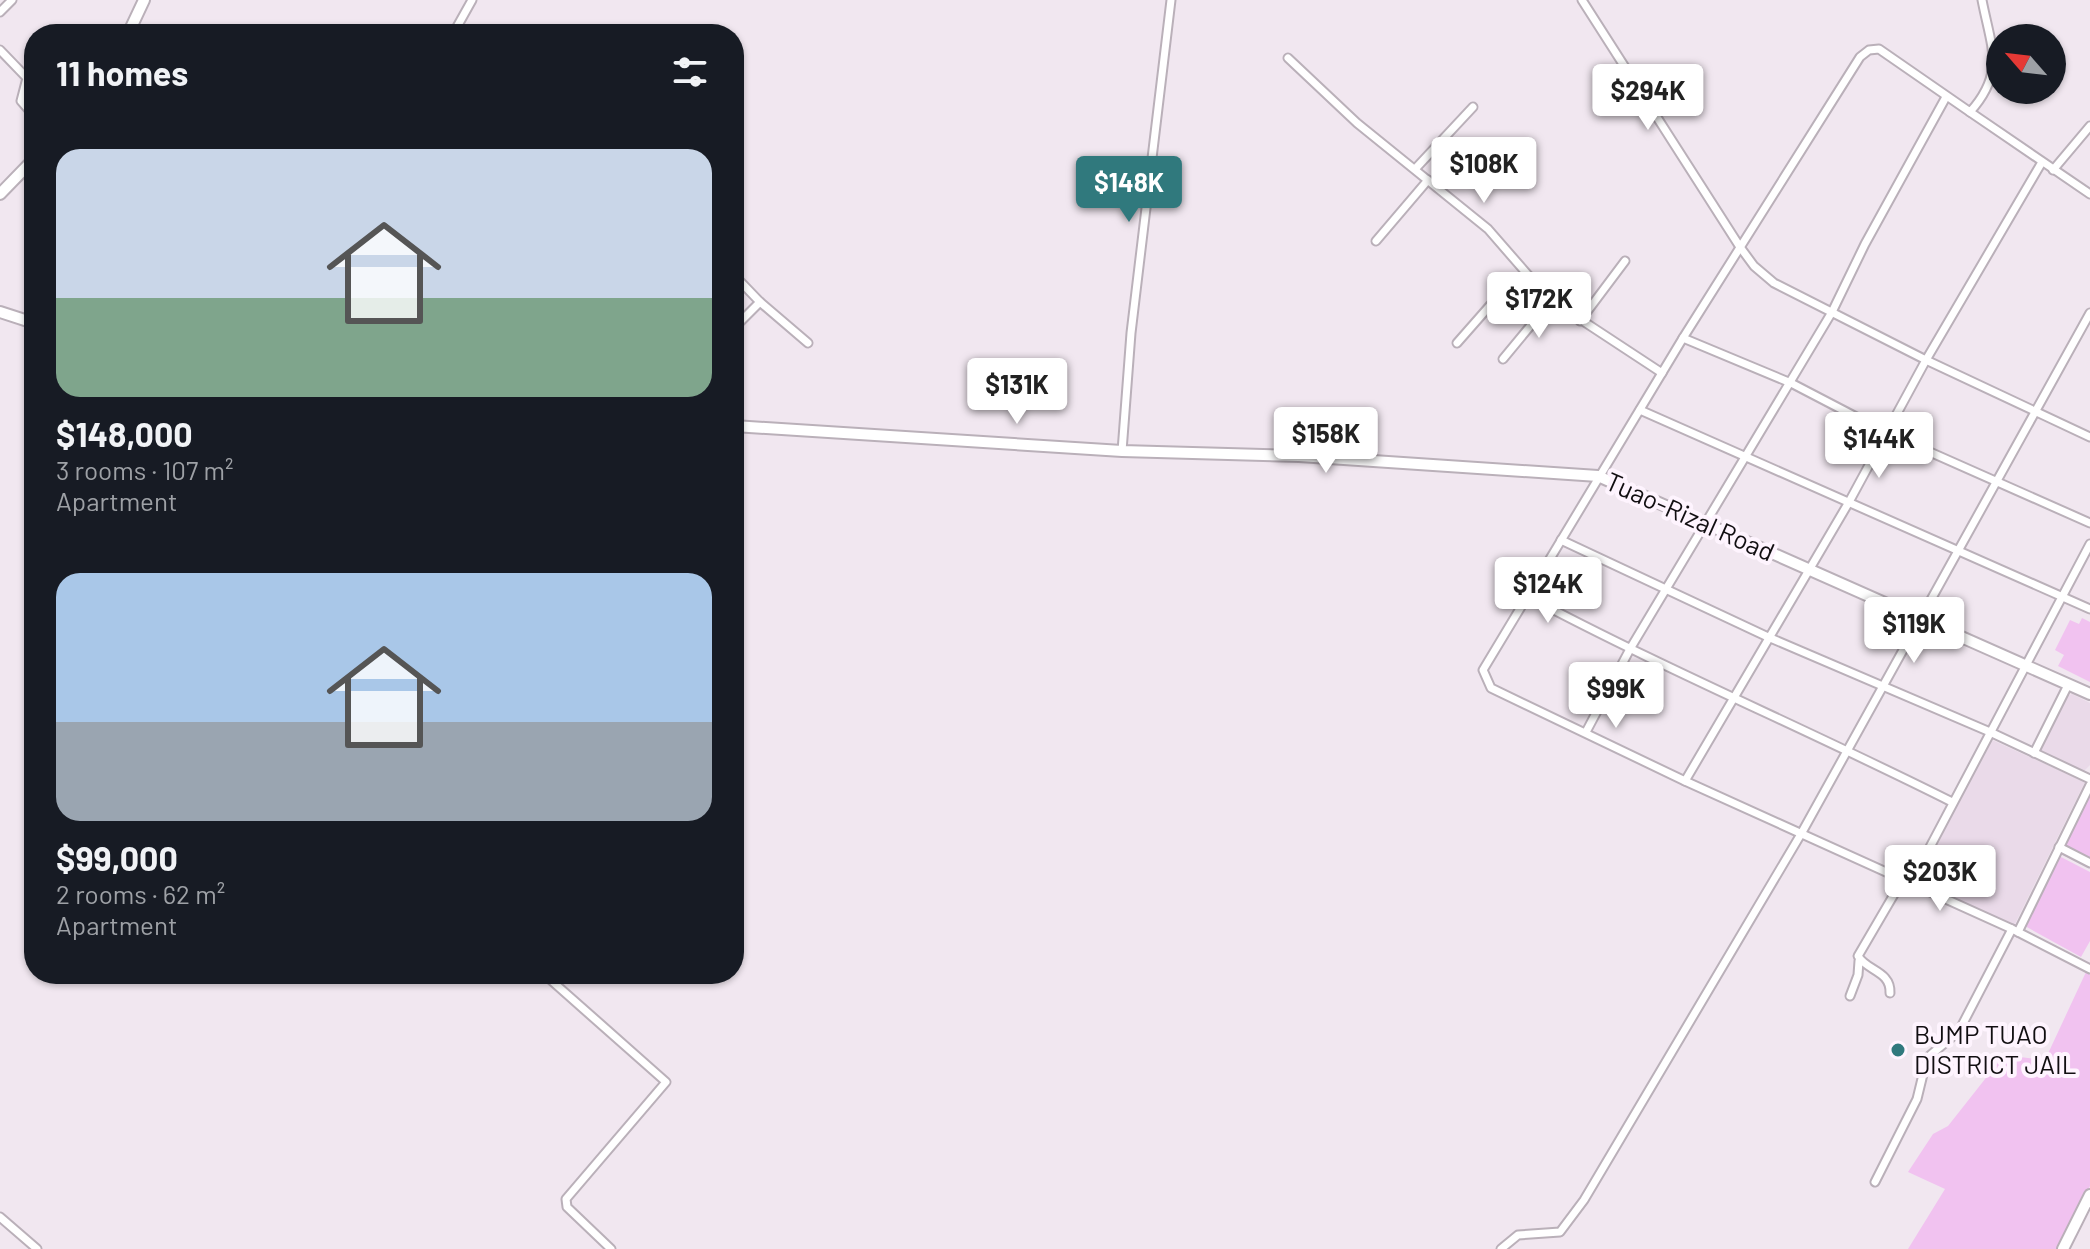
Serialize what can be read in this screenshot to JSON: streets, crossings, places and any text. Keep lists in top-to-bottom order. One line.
{"streets":{"main road":["Tuao-Rizal Road"]},"places":["BJMP TUAO DISTRICT JAIL"],"north":"top left","page":{"heading":"11 homes","price":["$294K","$108K","$148K","$172K","$131K","$158K","$144K","$124K","$119K","$99K","$203K"],"list":[{"name":"$148,000","note":"3 rooms · 107 m² · Apartment"},{"name":"$99,000","note":"2 rooms · 62 m² · Apartment"}]}}
